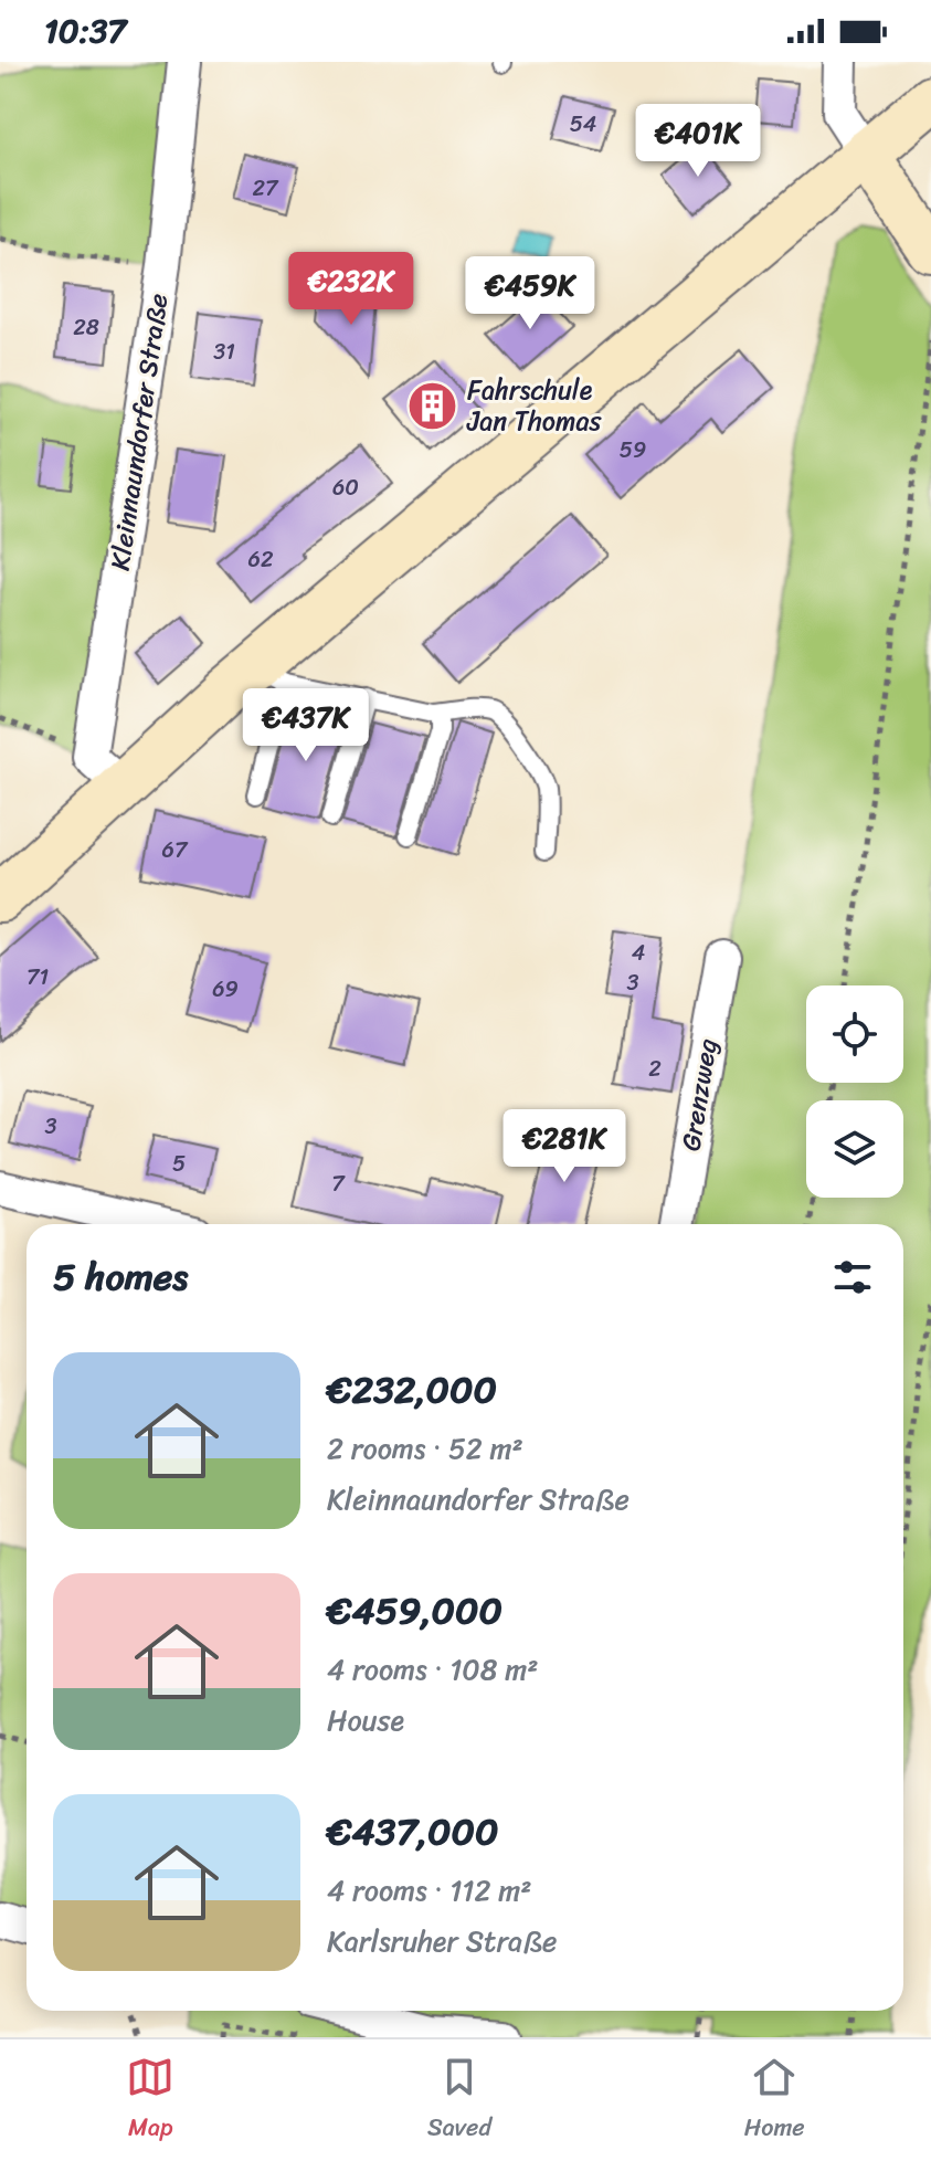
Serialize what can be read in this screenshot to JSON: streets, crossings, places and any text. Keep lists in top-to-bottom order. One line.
{"streets":{"street":["Kleinnaundorfer Straße","Grenzweg"]},"places":{"building":["Fahrschule Jan Thomas"]},"house_numbers":["54","27","28","31","59","60","62","67","4","71","3","69","2","3","5","7"],"page":{"status":"10:37","price":["€401K","€232K","€459K","€437K","€281K"],"heading":"5 homes","list":[{"name":"€232,000","note":"2 rooms · 52 m² · Kleinnaundorfer Straße"},{"name":"€459,000","note":"4 rooms · 108 m² · House"},{"name":"€437,000","note":"4 rooms · 112 m² · Karlsruher Straße"}],"tabs":["Map","Saved","Home"]}}
